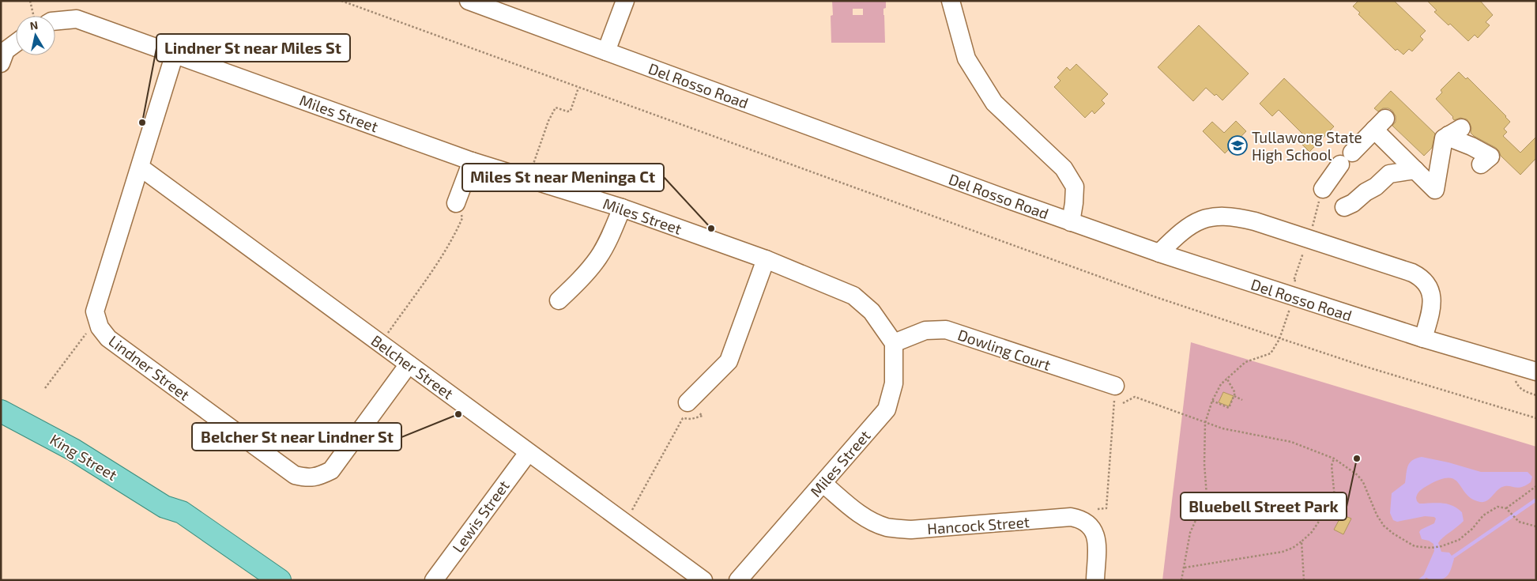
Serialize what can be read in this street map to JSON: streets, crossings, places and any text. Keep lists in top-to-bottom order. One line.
{"streets":{"main road":["King Street"],"street":["Del Rosso Road","Miles Street","Dowling Court","Belcher Street","Lindner Street","Lewis Street","Hancock Street"]},"crossings":[["Miles Street","Dowling Court"],["Miles Street","Lindner Street"],["Miles Street","Hancock Street"],["Belcher Street","Lindner Street"],["Belcher Street","Lewis Street"]],"places":{"other":["Lindner St near Miles St","Miles St near Meninga Ct","Belcher St near Lindner St","Bluebell Street Park"],"school or university":["Tullawong State High School"]},"north":"top"}
